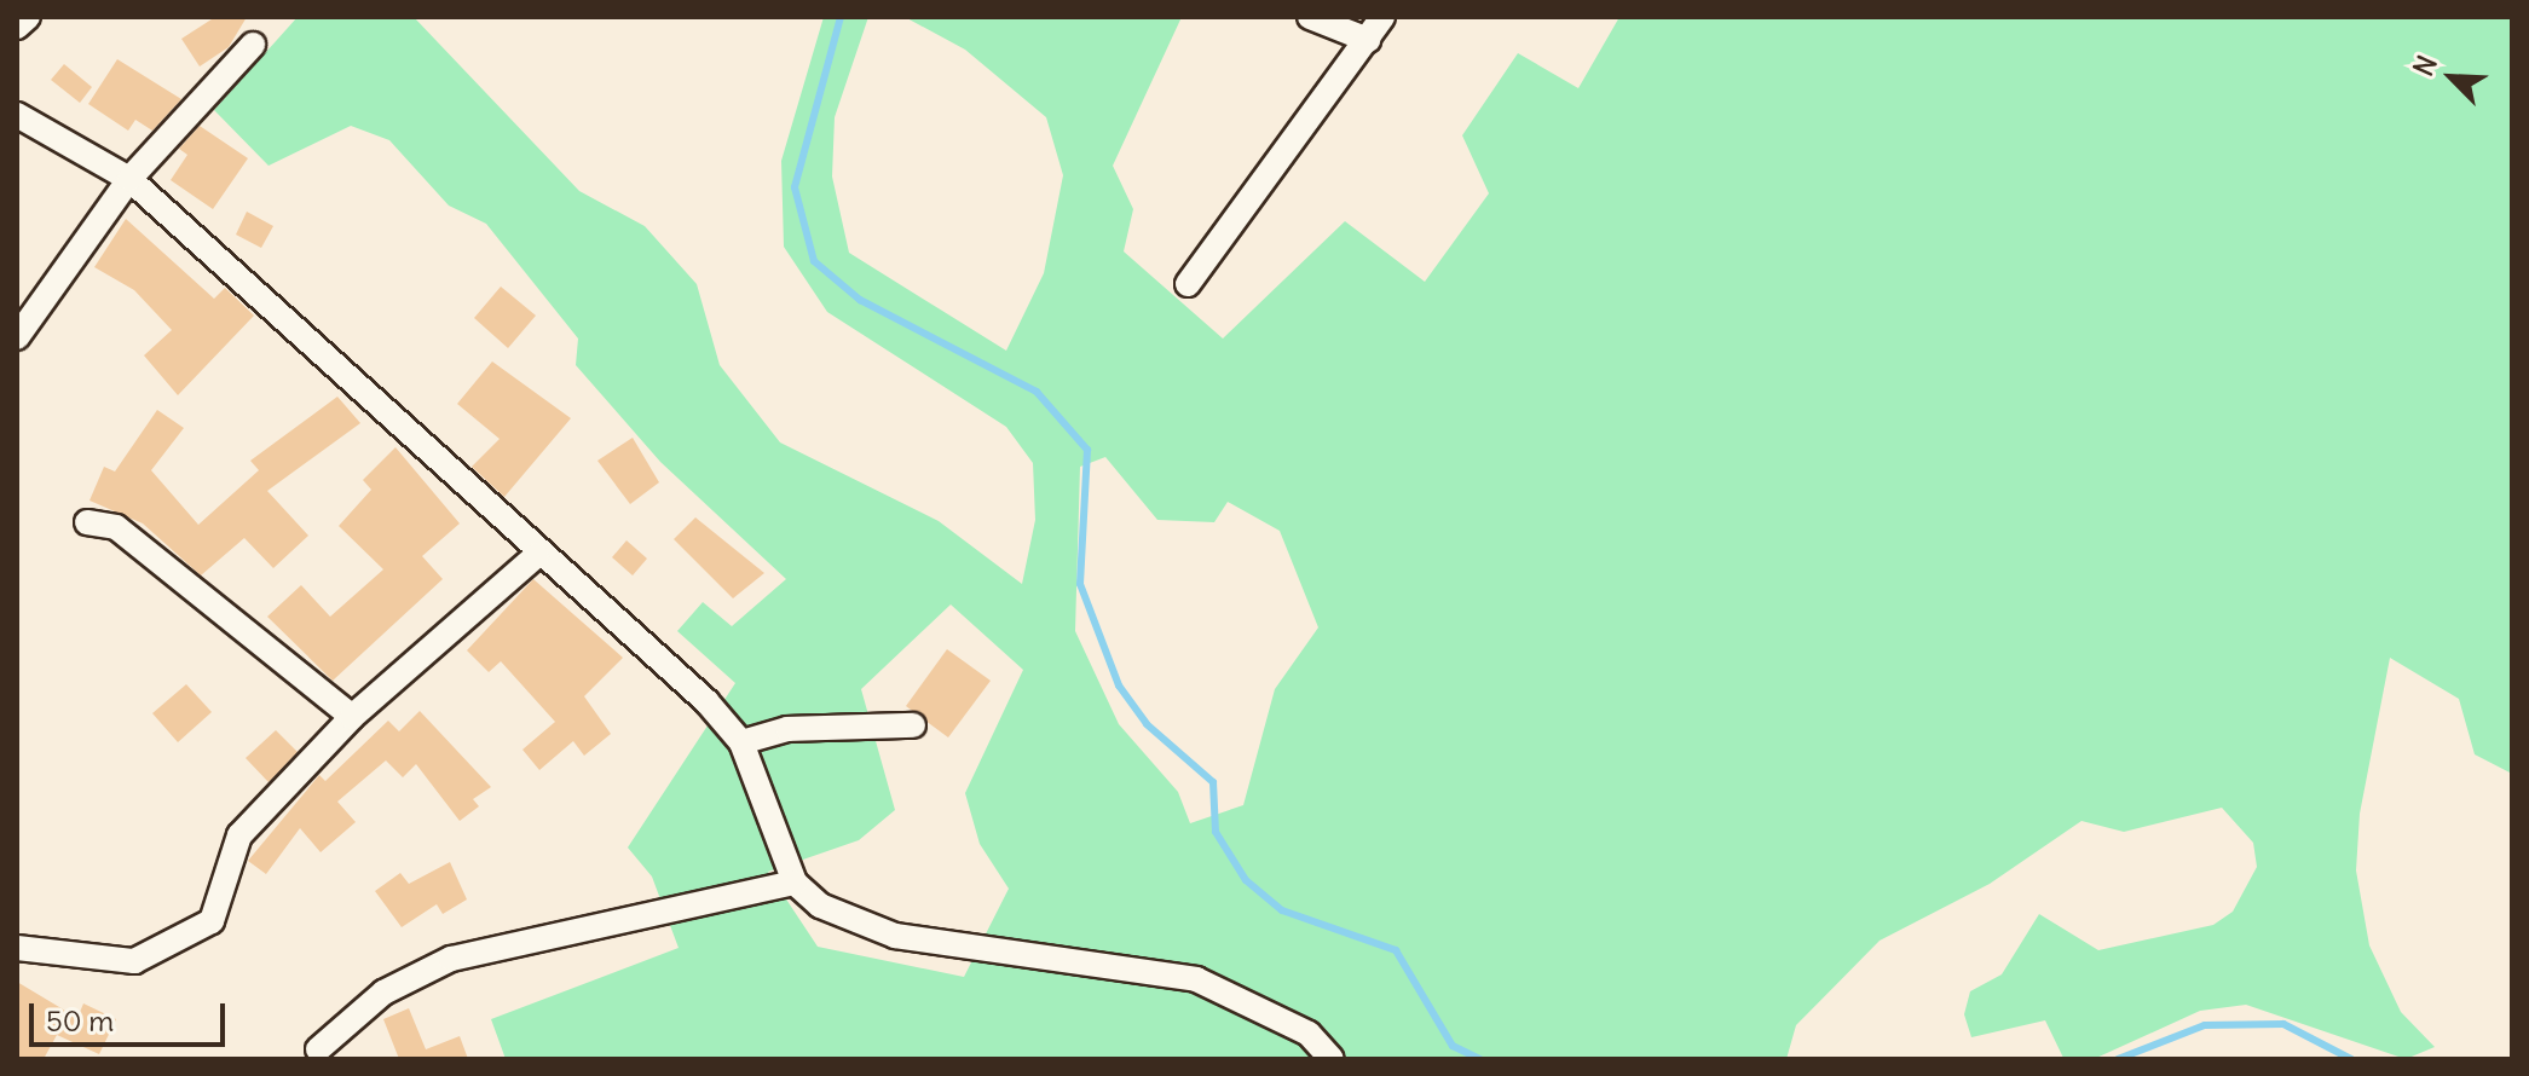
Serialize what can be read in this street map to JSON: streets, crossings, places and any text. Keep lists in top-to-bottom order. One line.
{"scale_bar":"50 m","north":"top left"}
